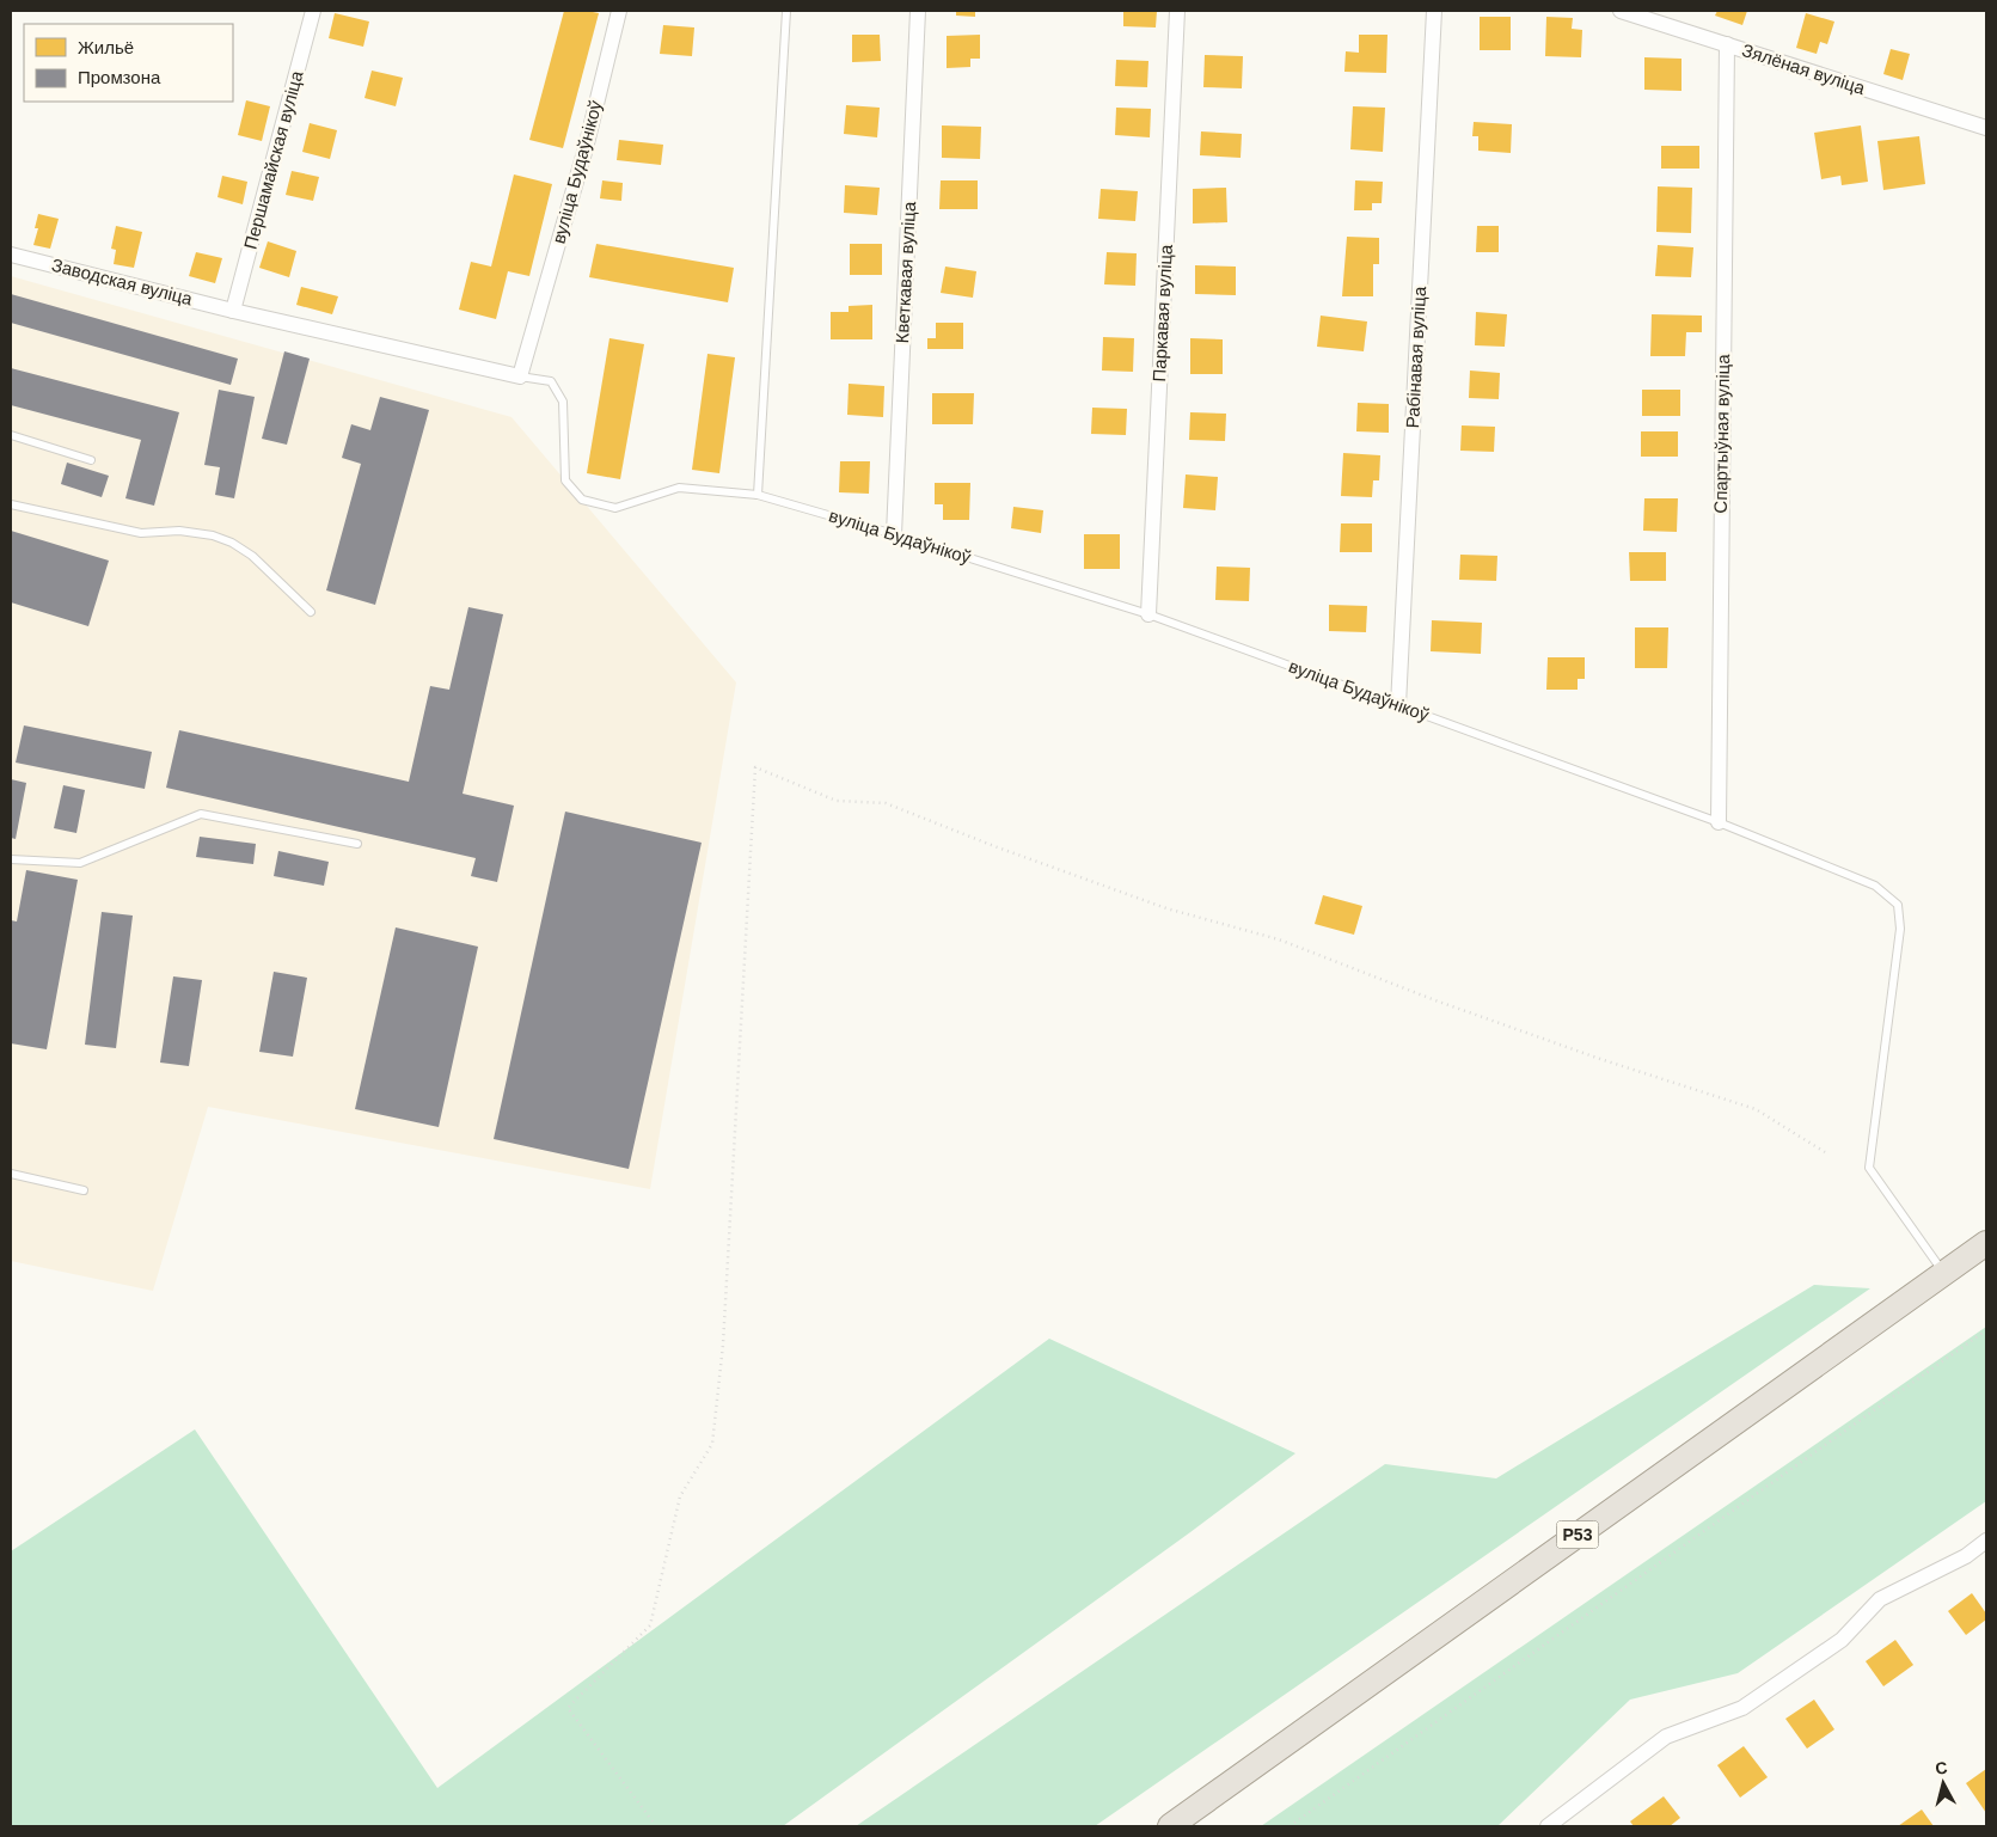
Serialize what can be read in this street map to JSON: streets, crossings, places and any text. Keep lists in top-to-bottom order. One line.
{"streets":{"main road":["Р53"],"street":["Зялёная вуліца","Першамайская вуліца","вуліца Будаўнікоў","Кветкавая вуліца","Заводская вуліца","Паркавая вуліца","Рабінавая вуліца","Спартыўная вуліца"]},"crossings":[["Зялёная вуліца","Спартыўная вуліца"],["Першамайская вуліца","Заводская вуліца"],["вуліца Будаўнікоў","Кветкавая вуліца"],["вуліца Будаўнікоў","Заводская вуліца"],["вуліца Будаўнікоў","Паркавая вуліца"],["вуліца Будаўнікоў","Рабінавая вуліца"],["вуліца Будаўнікоў","Спартыўная вуліца"],["вуліца Будаўнікоў","Р53"]],"legend":["Жильё","Промзона"],"north":"top"}
